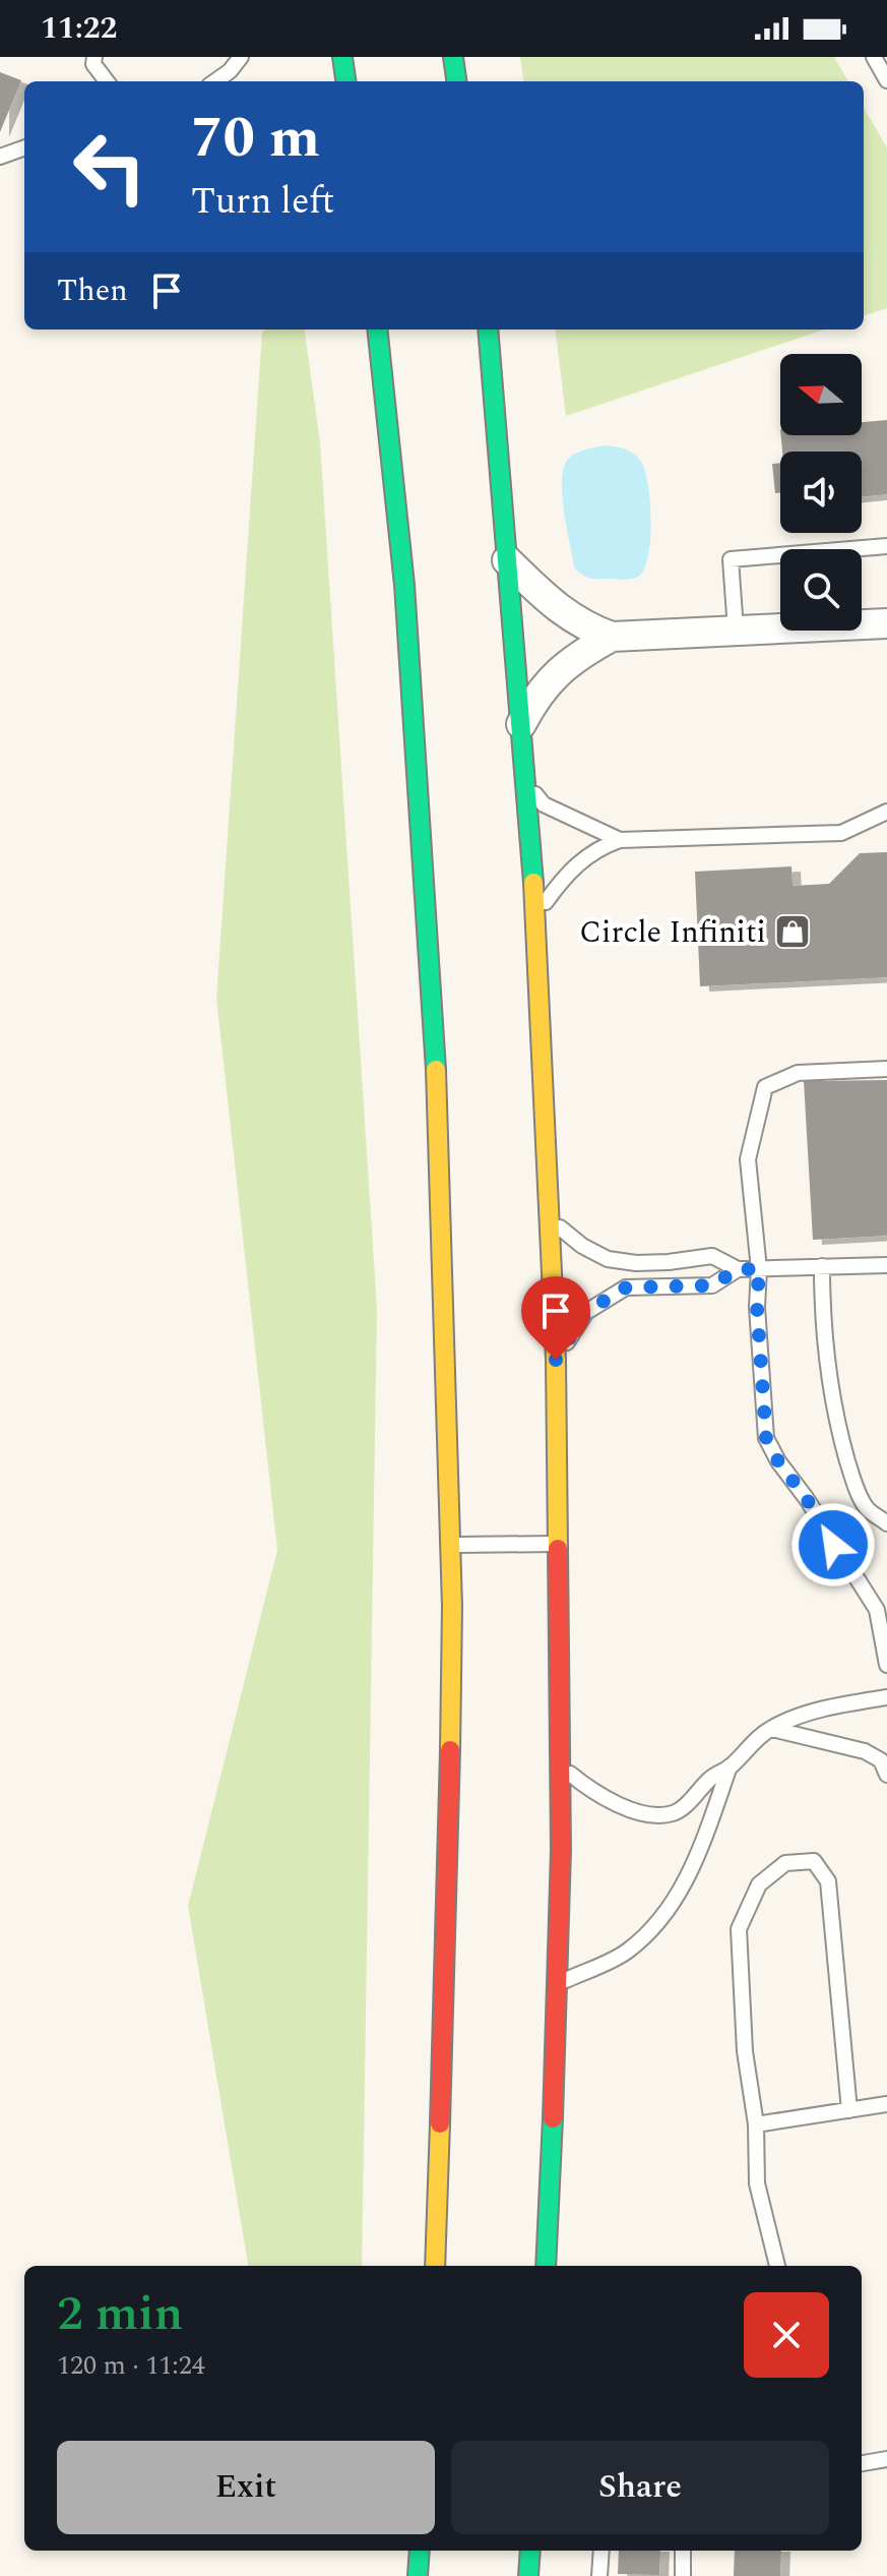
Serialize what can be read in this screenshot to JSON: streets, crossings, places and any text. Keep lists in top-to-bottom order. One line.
{"places":{"shop":["Circle Infiniti"]},"north":"left","page":{"status":"11:22","turn":["70 m","Turn left"],"then":"Then","heading":["2 min","120 m · 11:24"],"buttons":["Exit","Share"]}}
